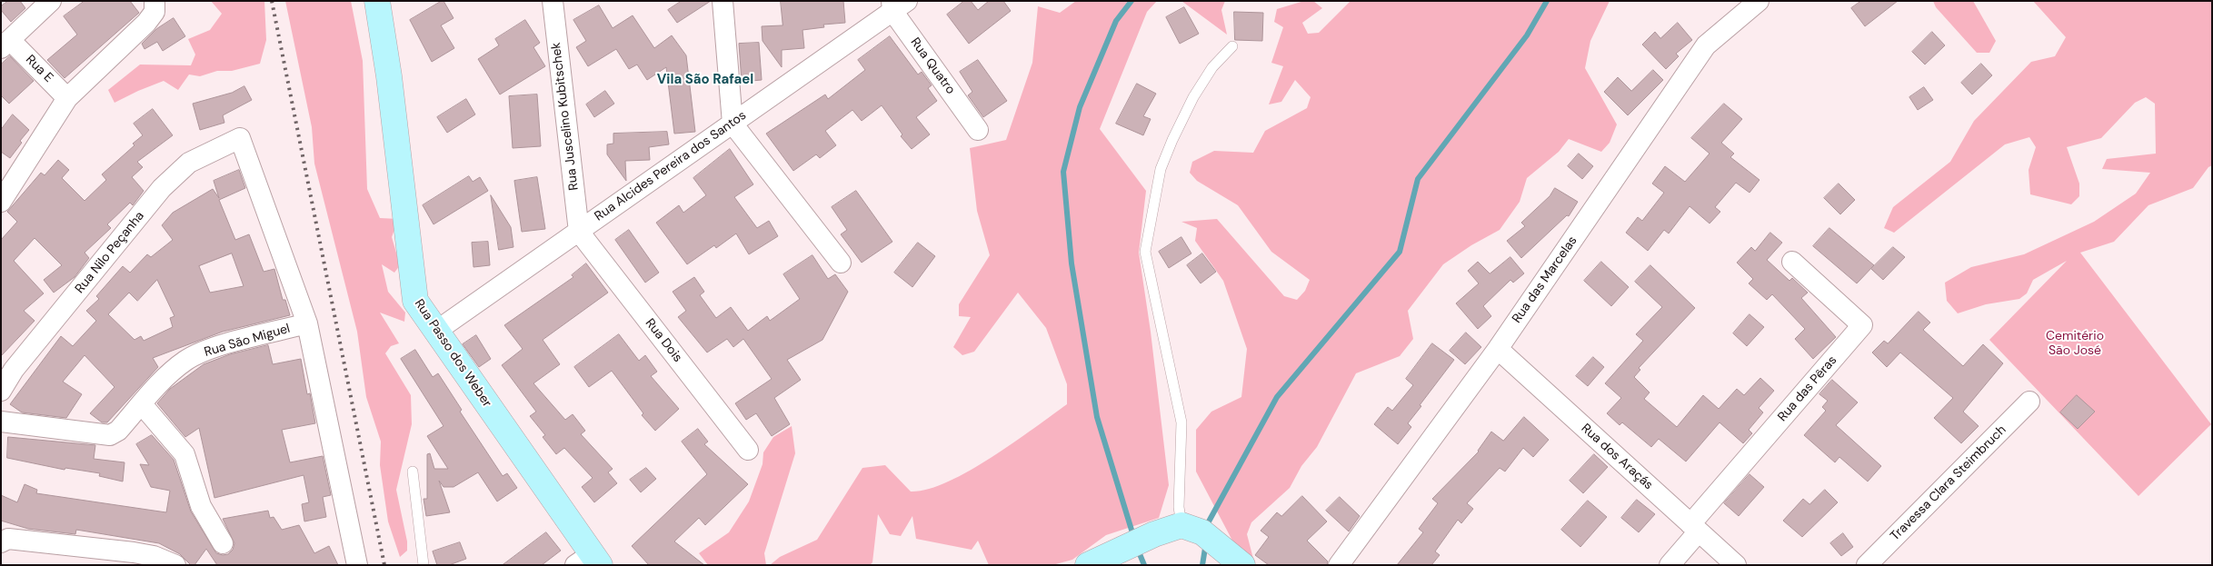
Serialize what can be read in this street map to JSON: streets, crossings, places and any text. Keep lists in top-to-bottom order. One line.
{"streets":{"street":["Rua Quatro","Rua E","Rua Juscelino Kubitschek","Rua Alcides Pereira dos Santos","Rua Nilo Peçanha","Rua das Marcelas","Rua São Miguel","Rua Dois","Rua Passo dos Weber","Rua das Pêras","Rua dos Araçás","Travessa Clara Steimbruch"]},"crossings":[["Rua Quatro","Rua Alcides Pereira dos Santos"],["Rua Juscelino Kubitschek","Rua Alcides Pereira dos Santos"],["Rua Juscelino Kubitschek","Rua Dois"],["Rua Alcides Pereira dos Santos","Rua Dois"],["Rua Alcides Pereira dos Santos","Rua Passo dos Weber"],["Rua Nilo Peçanha","Rua São Miguel"],["Rua das Marcelas","Rua dos Araçás"],["Rua das Pêras","Rua dos Araçás"]],"districts":["Vila São Rafael"],"parks":["Cemitério São José"]}
